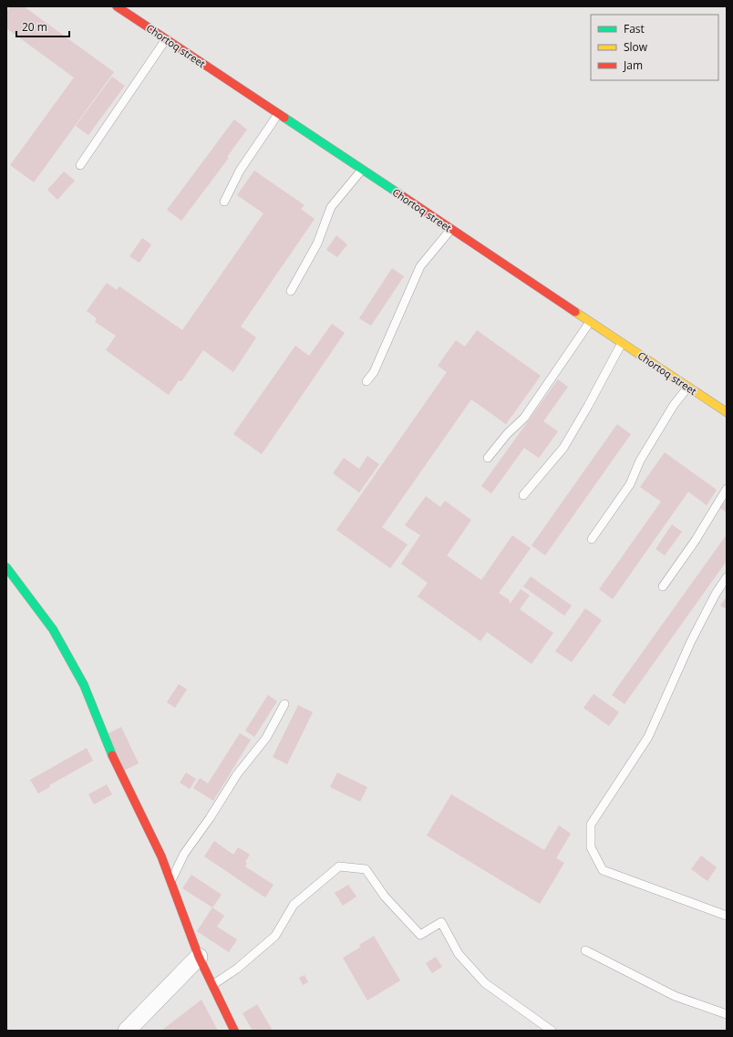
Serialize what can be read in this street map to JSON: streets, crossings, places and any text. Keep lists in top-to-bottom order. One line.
{"streets":{"main road":["Chortoq street"]},"legend":["Fast","Slow","Jam"],"scale_bar":"20 m"}
